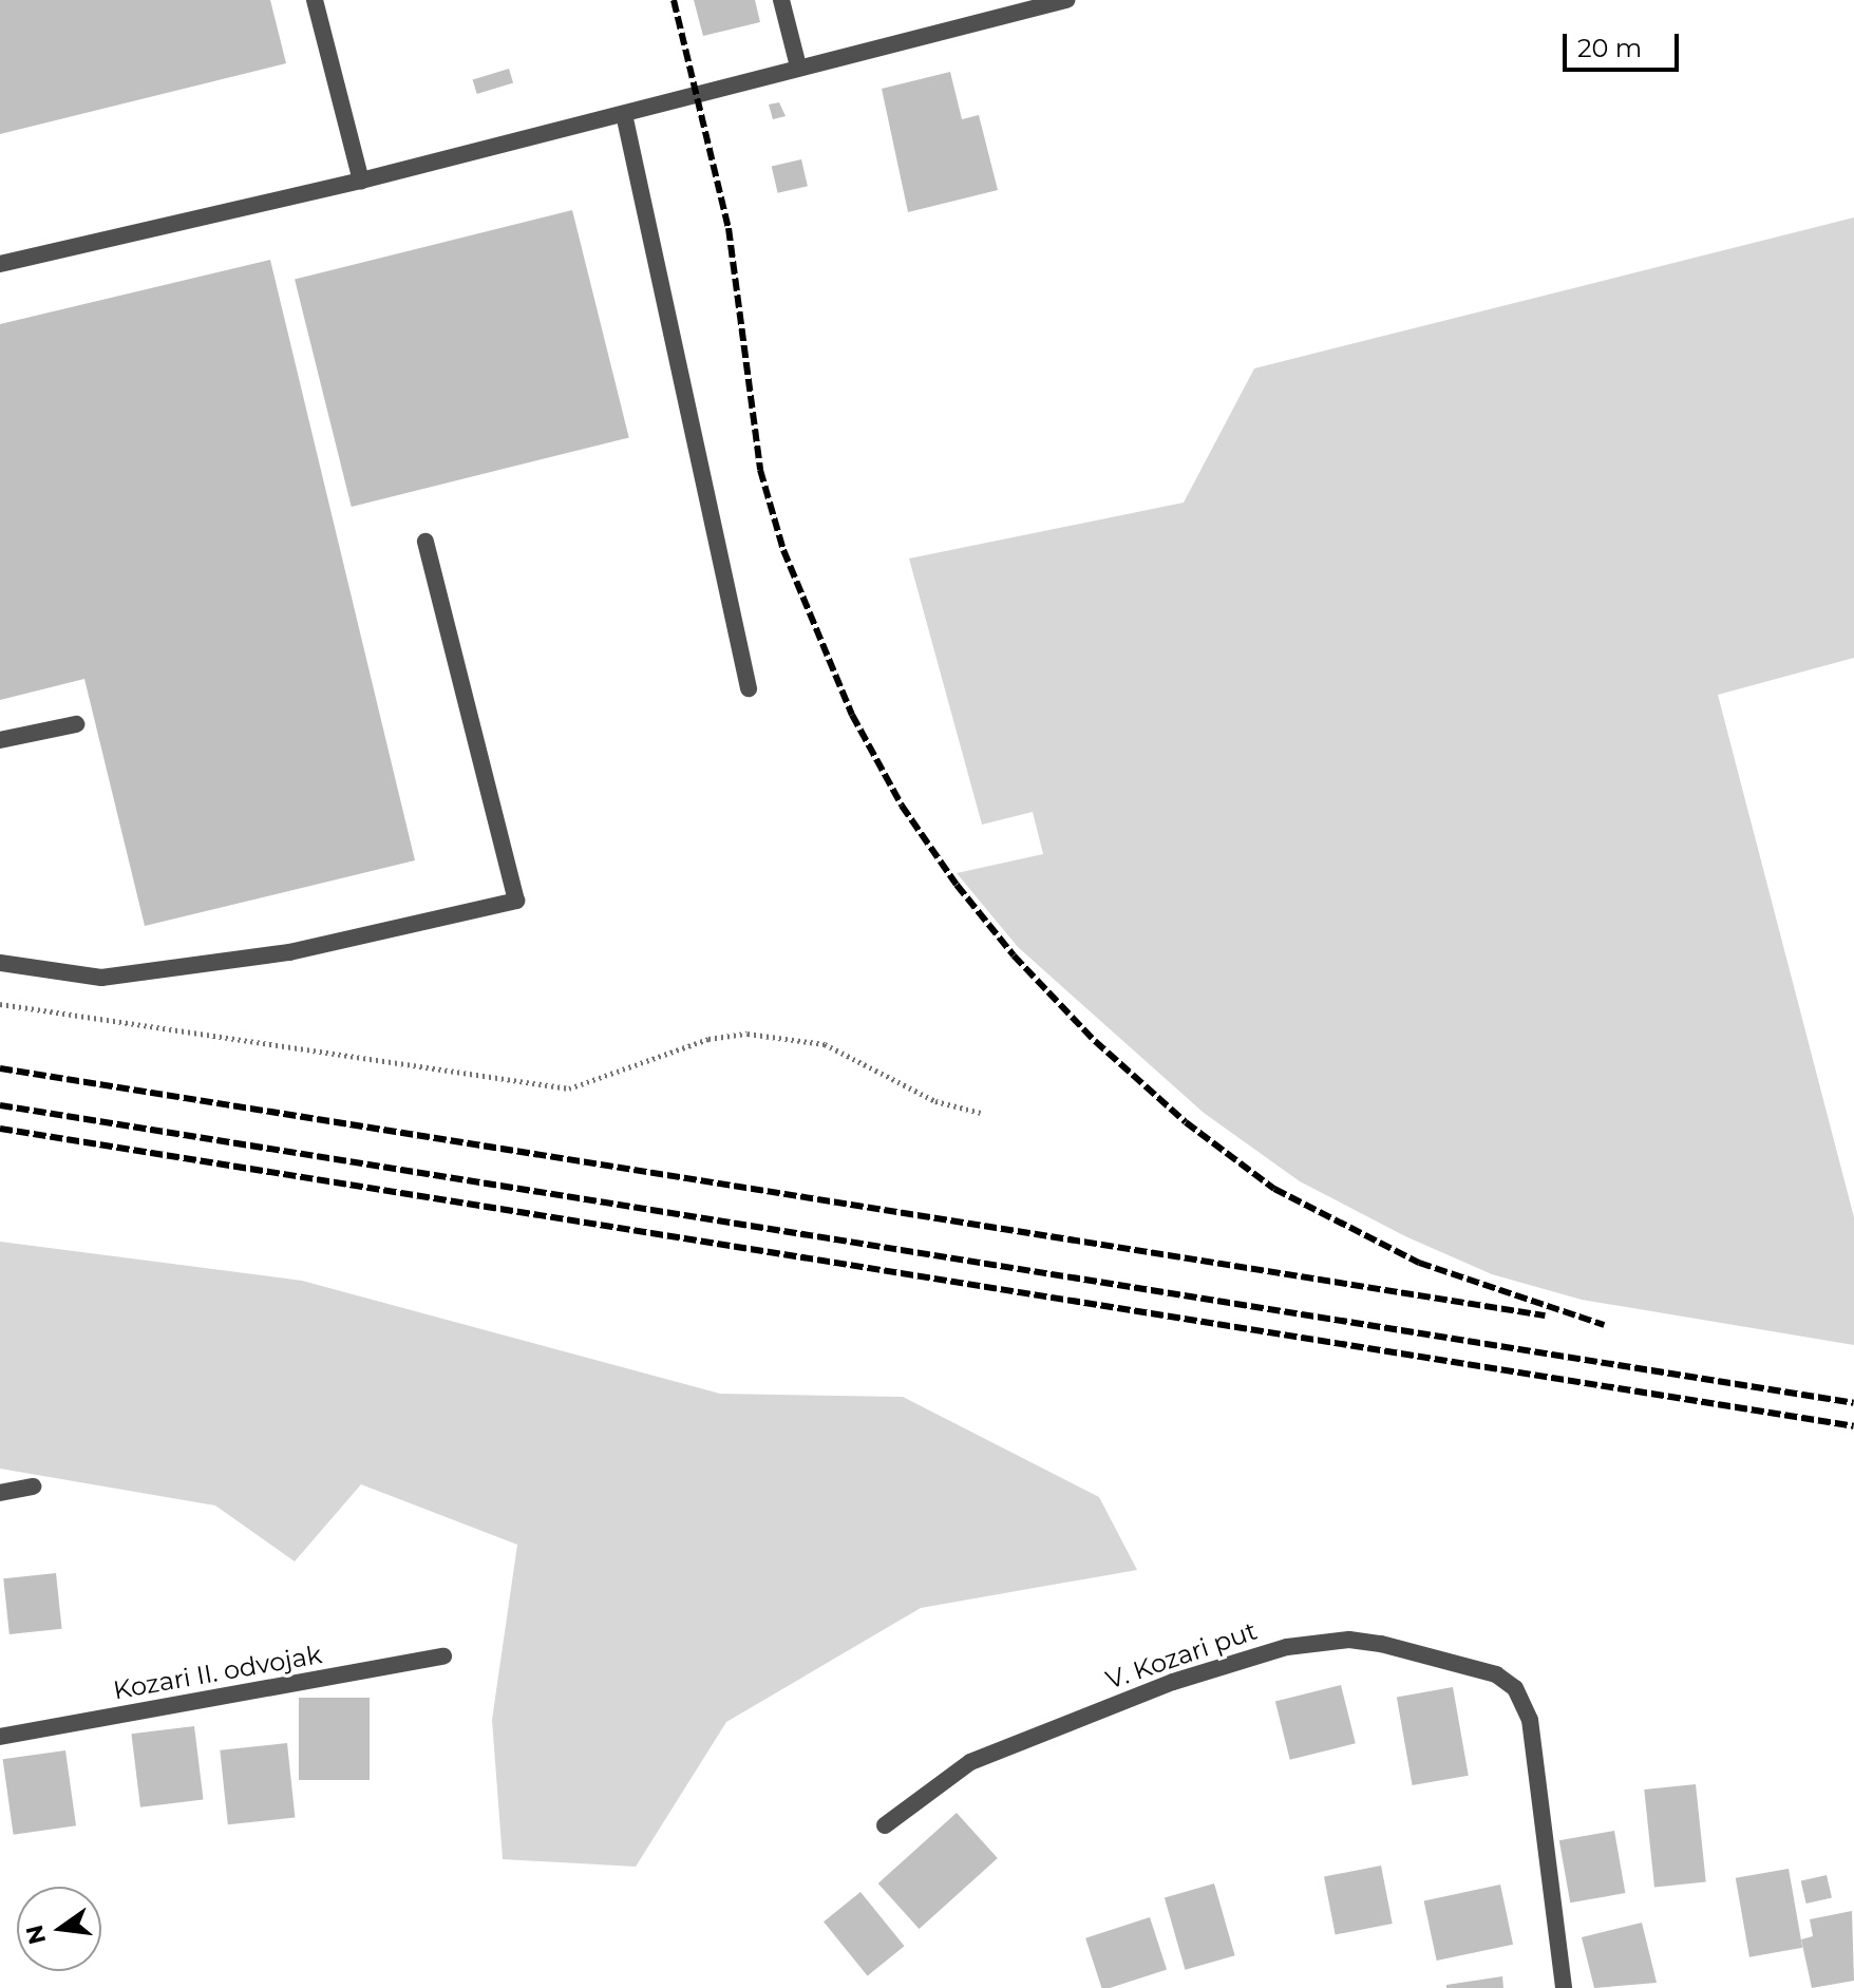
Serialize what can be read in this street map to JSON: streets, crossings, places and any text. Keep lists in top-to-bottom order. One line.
{"streets":{"street":["V. Kozari put","Kozari II. odvojak"]},"scale_bar":"20 m","north":"left"}
